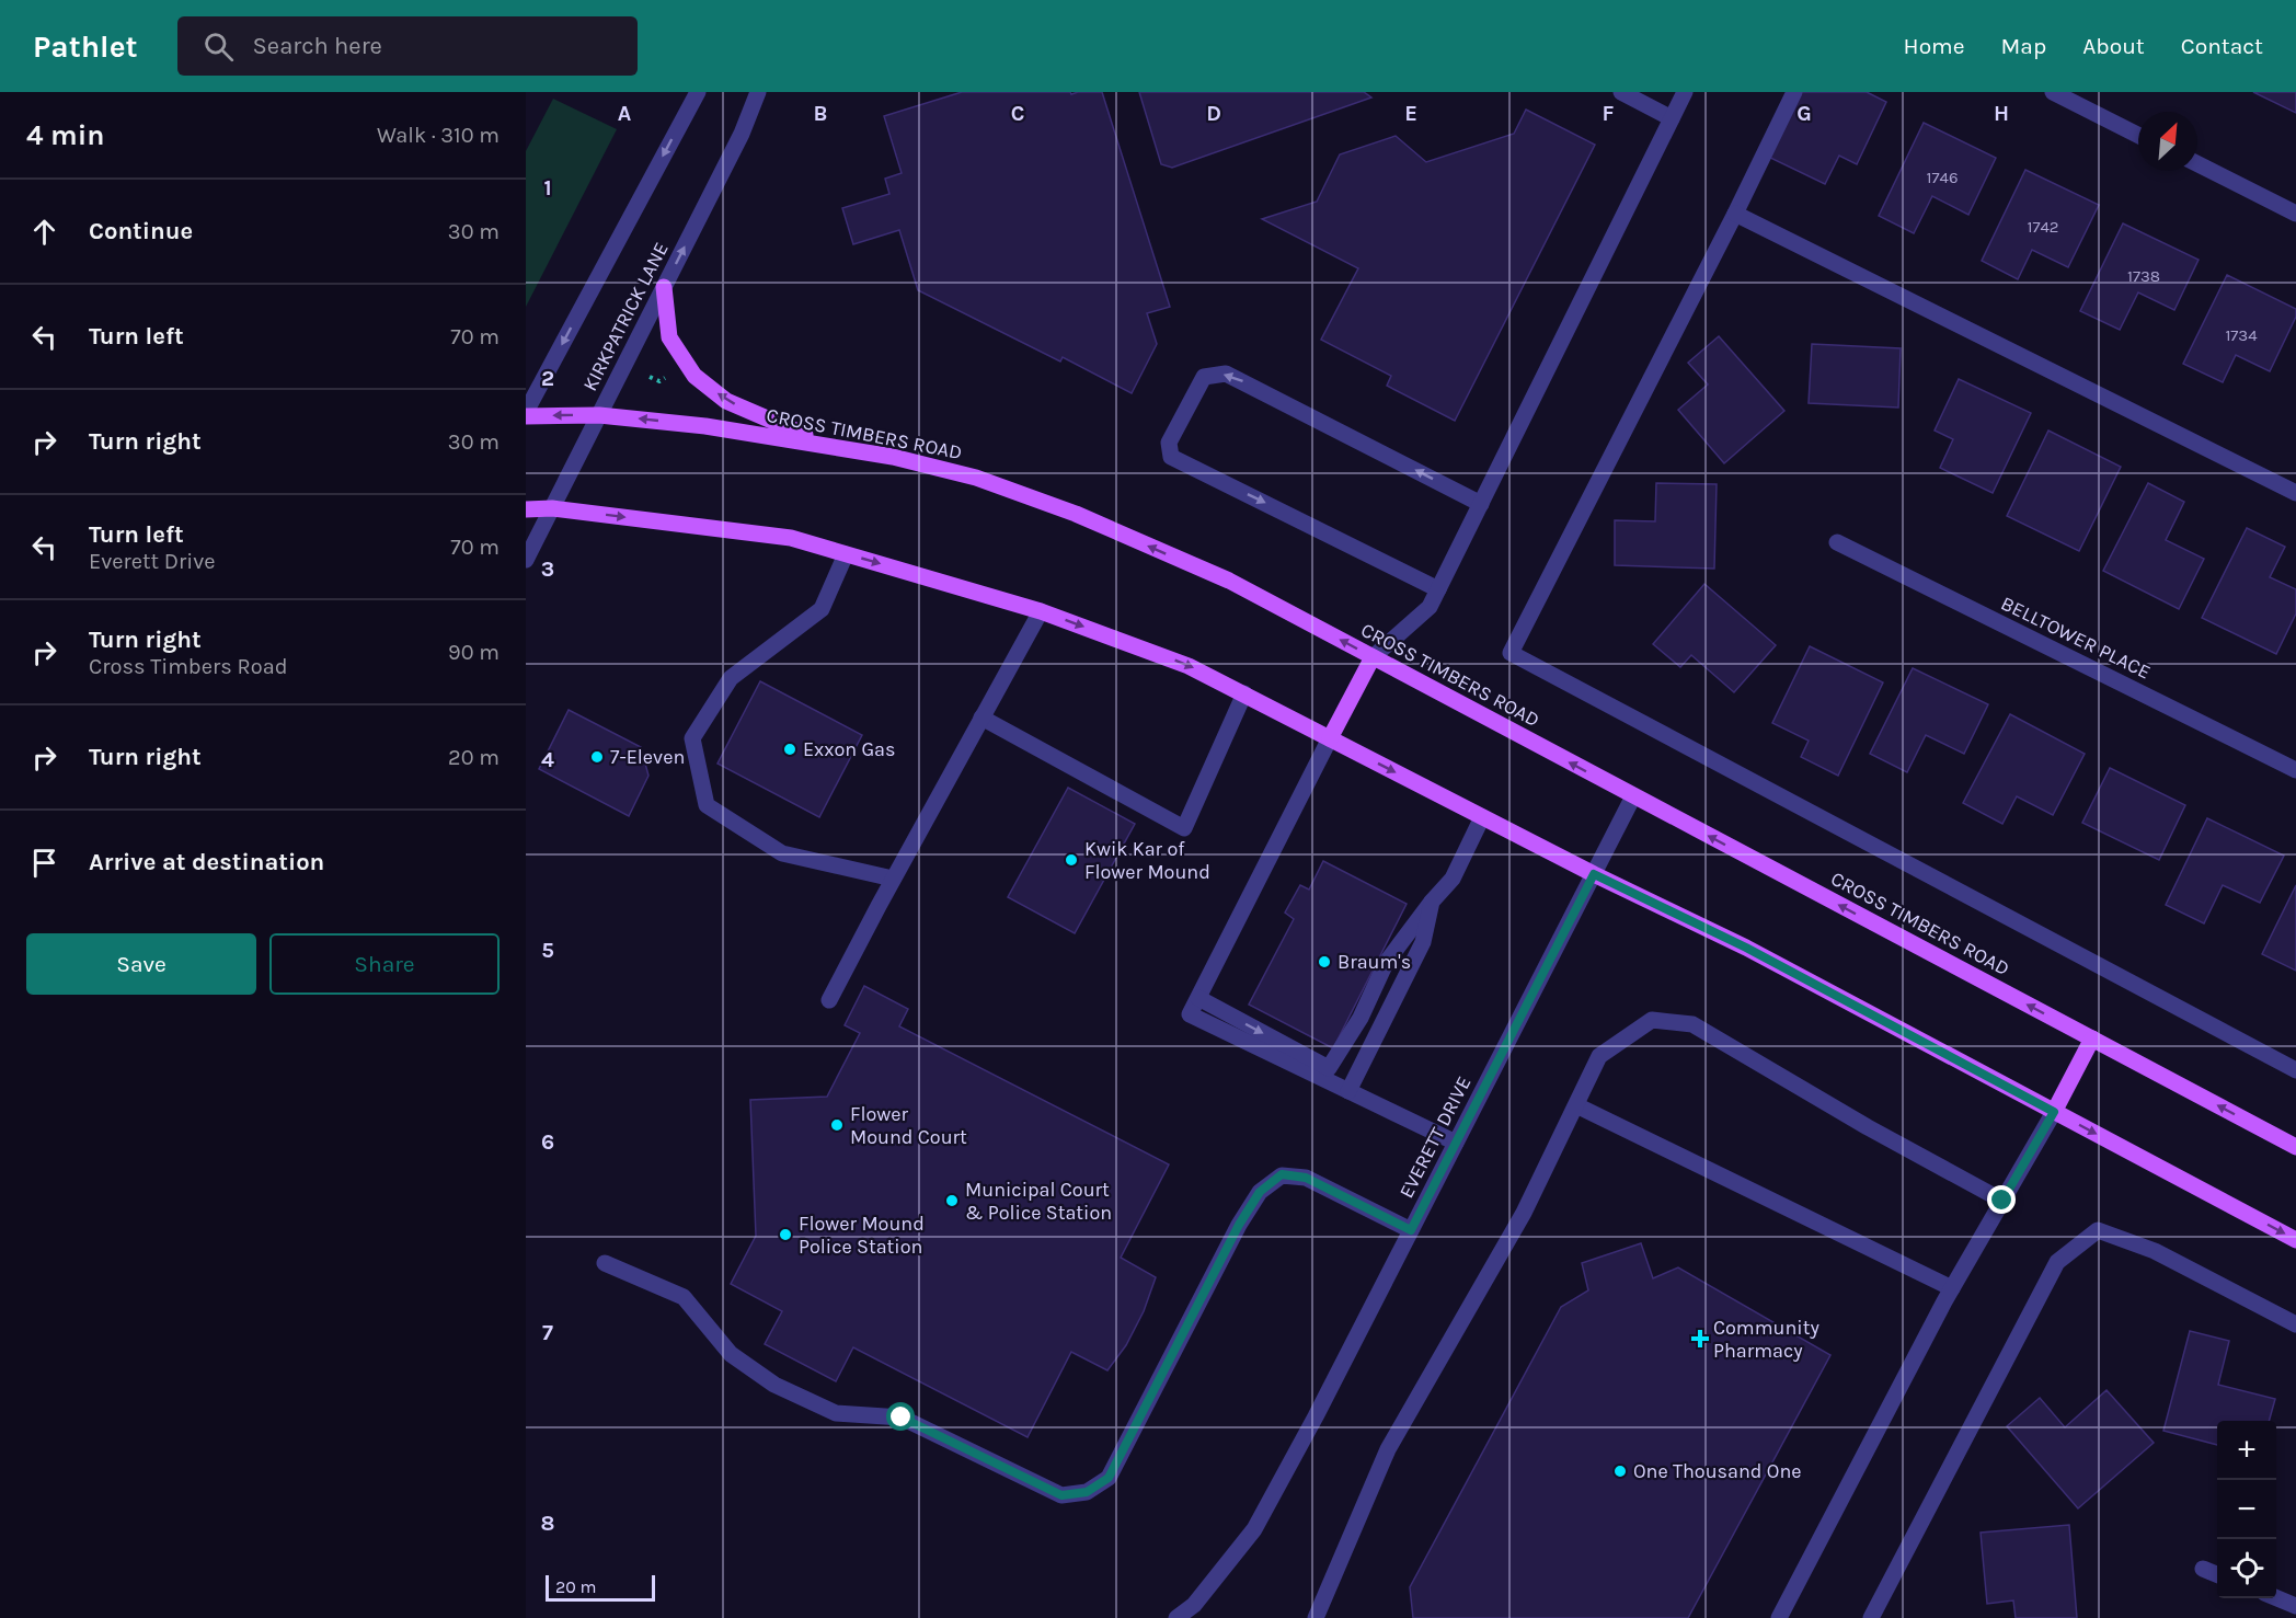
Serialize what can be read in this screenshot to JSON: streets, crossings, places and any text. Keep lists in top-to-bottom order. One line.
{"streets":{"main road":["CROSS TIMBERS ROAD"],"street":["KIRKPATRICK LANE","BELLTOWER PLACE","EVERETT DRIVE"]},"crossings":[["KIRKPATRICK LANE","CROSS TIMBERS ROAD"],["CROSS TIMBERS ROAD","EVERETT DRIVE"]],"places":{"other":["Exxon Gas","7-Eleven","Kwik Kar of Flower Mound","Braum's","Flower Mound Court","Municipal Court & Police Station","Flower Mound Police Station","One Thousand One"],"health":["Community Pharmacy"]},"house_numbers":["1746","1742","1738","1734"],"scale_bar":"20 m","north":"top right","page":{"header":"Pathlet","search":"Search here","nav":["Home","Map","About","Contact"],"heading":["4 min","Walk · 310 m"],"list":[["Continue","30 m"],["Turn left","70 m"],["Turn right","30 m"],["Turn left","Everett Drive","70 m"],["Turn right","Cross Timbers Road","90 m"],["Turn right","20 m"],"Arrive at destination"],"buttons":["Save","Share"],"map_buttons":["+","−"],"scale":"20 m"},"grid":{"columns":["A","B","C","D","E","F","G","H"],"rows":["1","2","3","4","5","6","7","8"]}}
